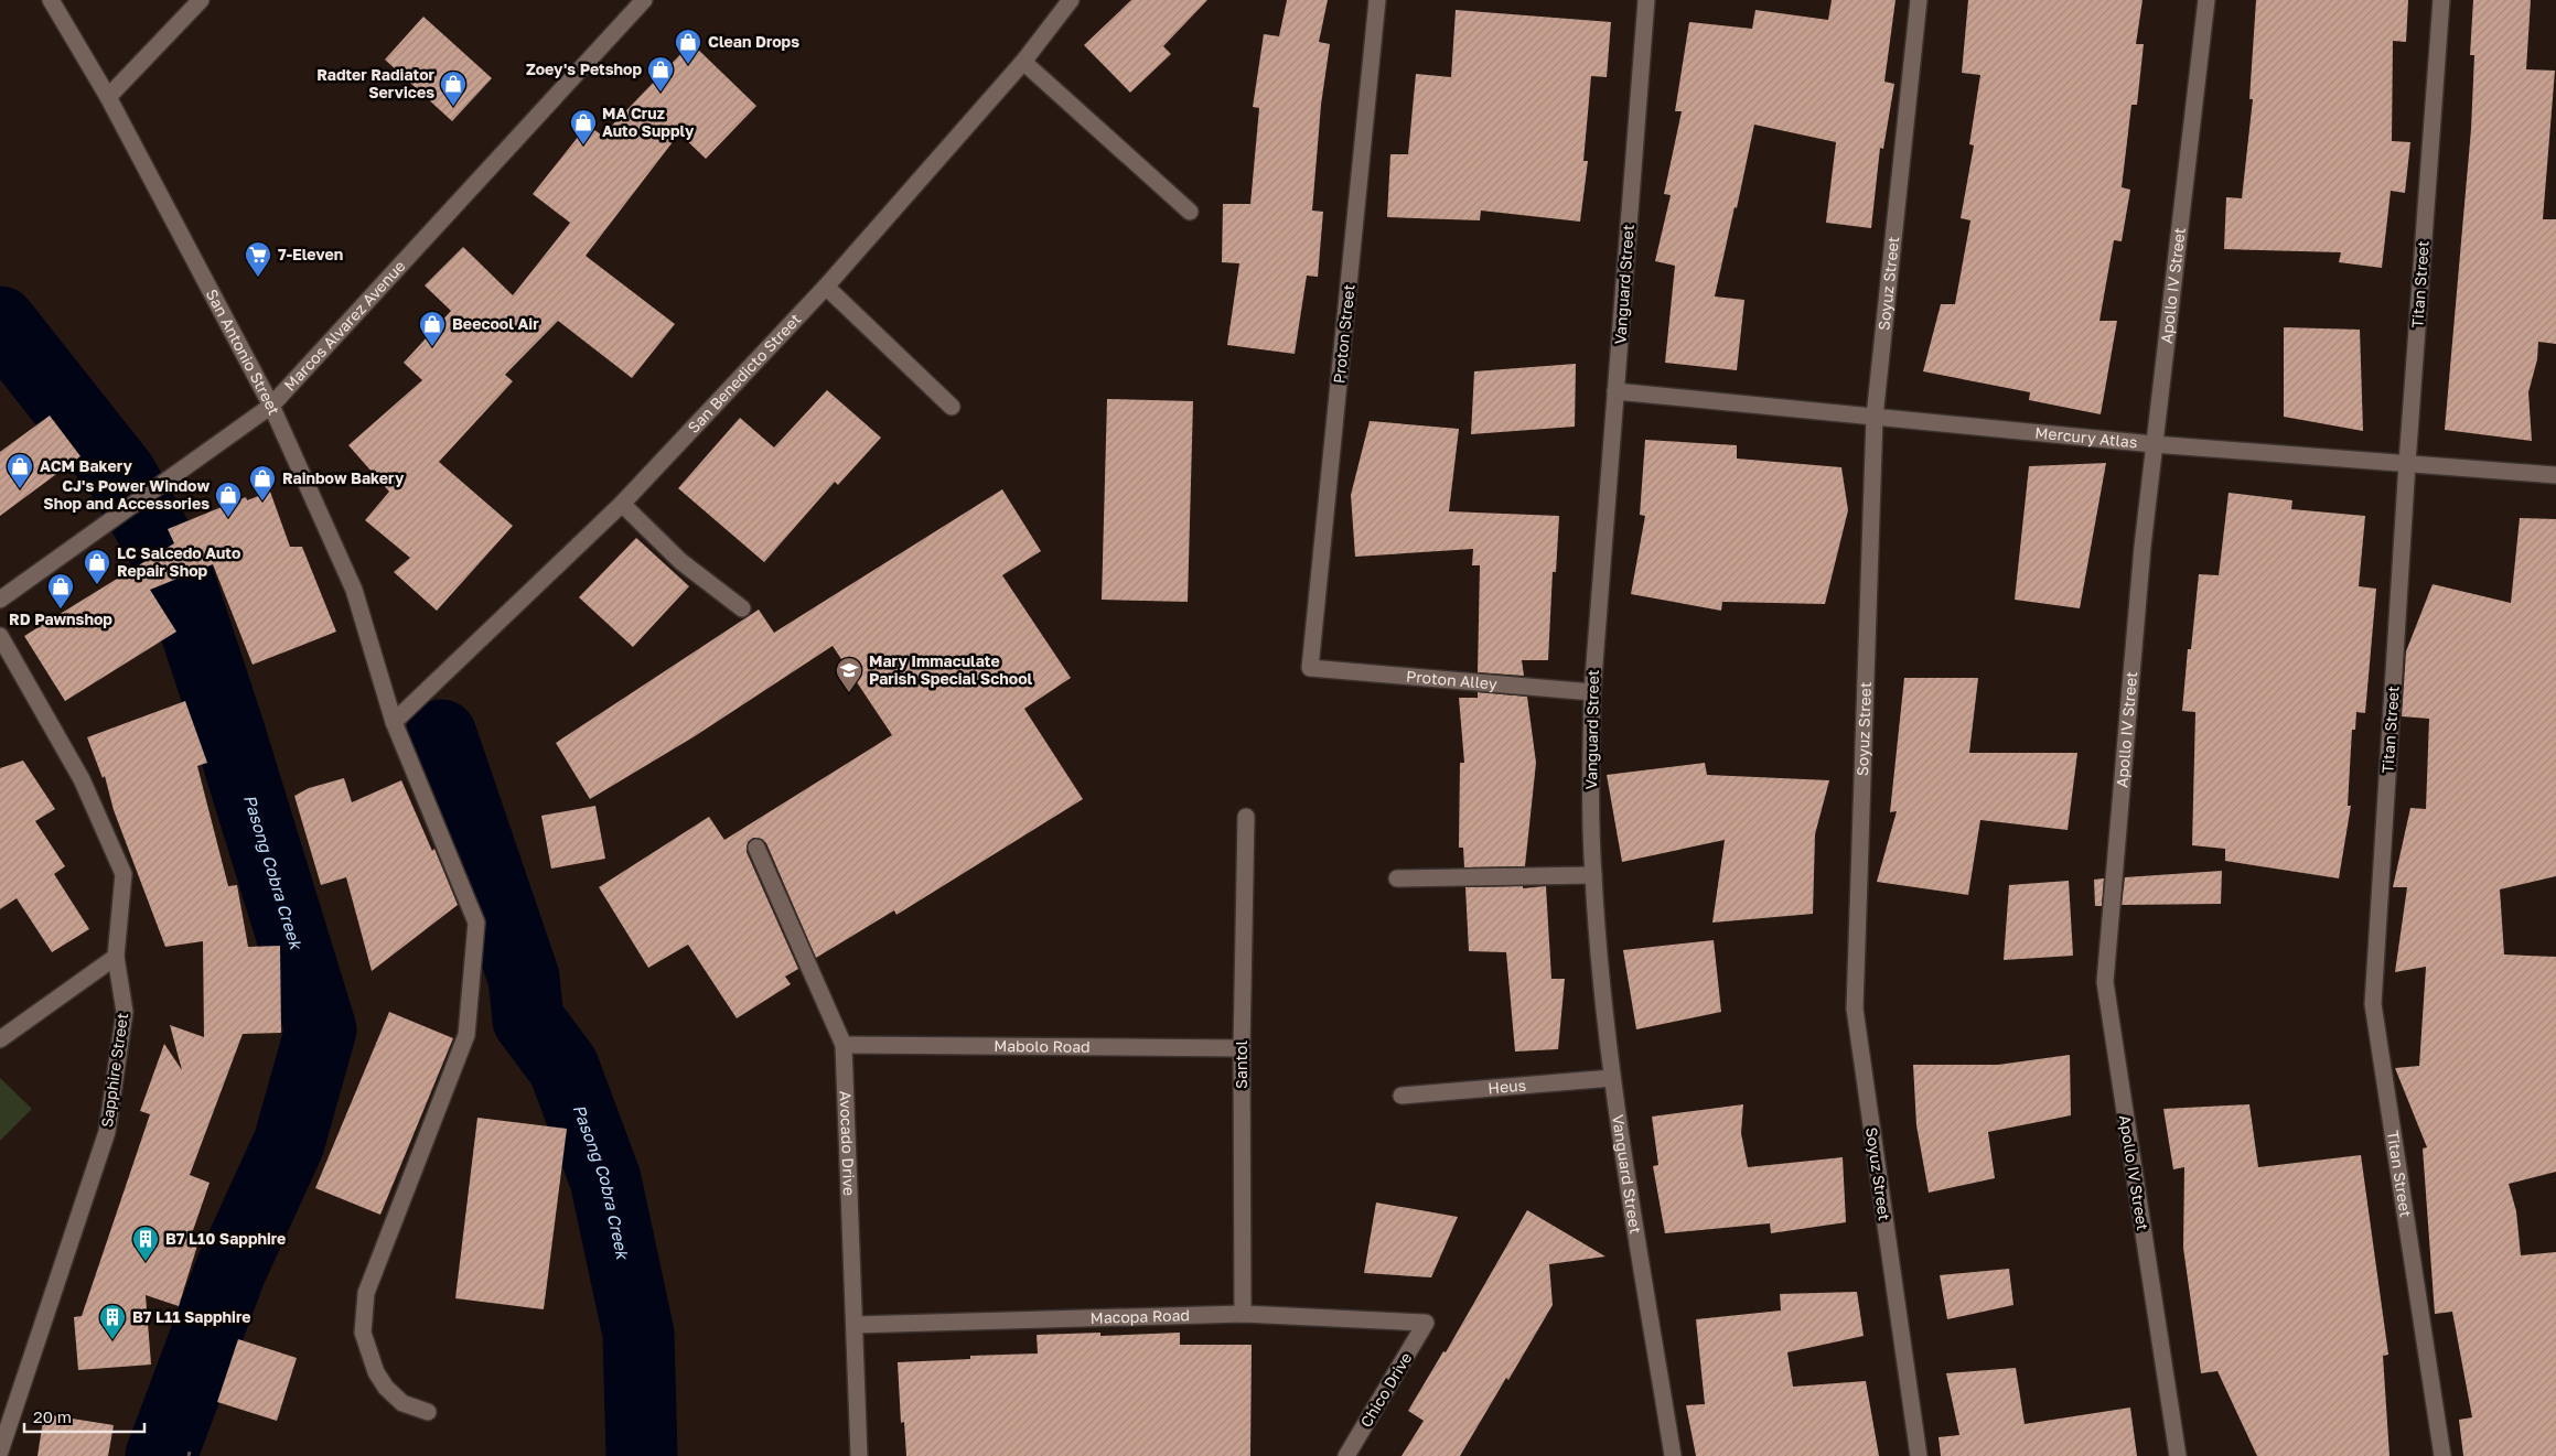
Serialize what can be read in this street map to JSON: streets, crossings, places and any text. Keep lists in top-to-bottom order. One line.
{"streets":{"street":["Soyuz Street","Vanguard Street","Titan Street","Apollo IV Street","Marcos Alvarez Avenue","Proton Street","San Antonio Street","San Benedicto Street","Mercury Atlas","Proton Alley","Mabolo Road","Santol","Sapphire Street","Heus","Avocado Drive","Macopa Road","Chico Drive"]},"crossings":[["Soyuz Street","Mercury Atlas"],["Vanguard Street","Mercury Atlas"],["Vanguard Street","Proton Alley"],["Vanguard Street","Heus"],["Titan Street","Mercury Atlas"],["Apollo IV Street","Mercury Atlas"],["Marcos Alvarez Avenue","San Antonio Street"],["Proton Street","Proton Alley"],["San Antonio Street","San Benedicto Street"],["Mabolo Road","Santol"],["Mabolo Road","Avocado Drive"],["Santol","Macopa Road"],["Avocado Drive","Macopa Road"],["Macopa Road","Chico Drive"]],"water":["Pasong Cobra Creek"],"places":{"shop":["Clean Drops","Zoey's Petshop","Radter Radiator Services","MA Cruz Auto Supply","Beecool Air","ACM Bakery","Rainbow Bakery","CJ's Power Window Shop and Accessories","LC Salcedo Auto Repair Shop","RD Pawnshop"],"supermarket":["7-Eleven"],"school or university":["Mary Immaculate Parish Special School"],"building":["B7 L10 Sapphire","B7 L11 Sapphire"]},"scale_bar":"20 m"}
